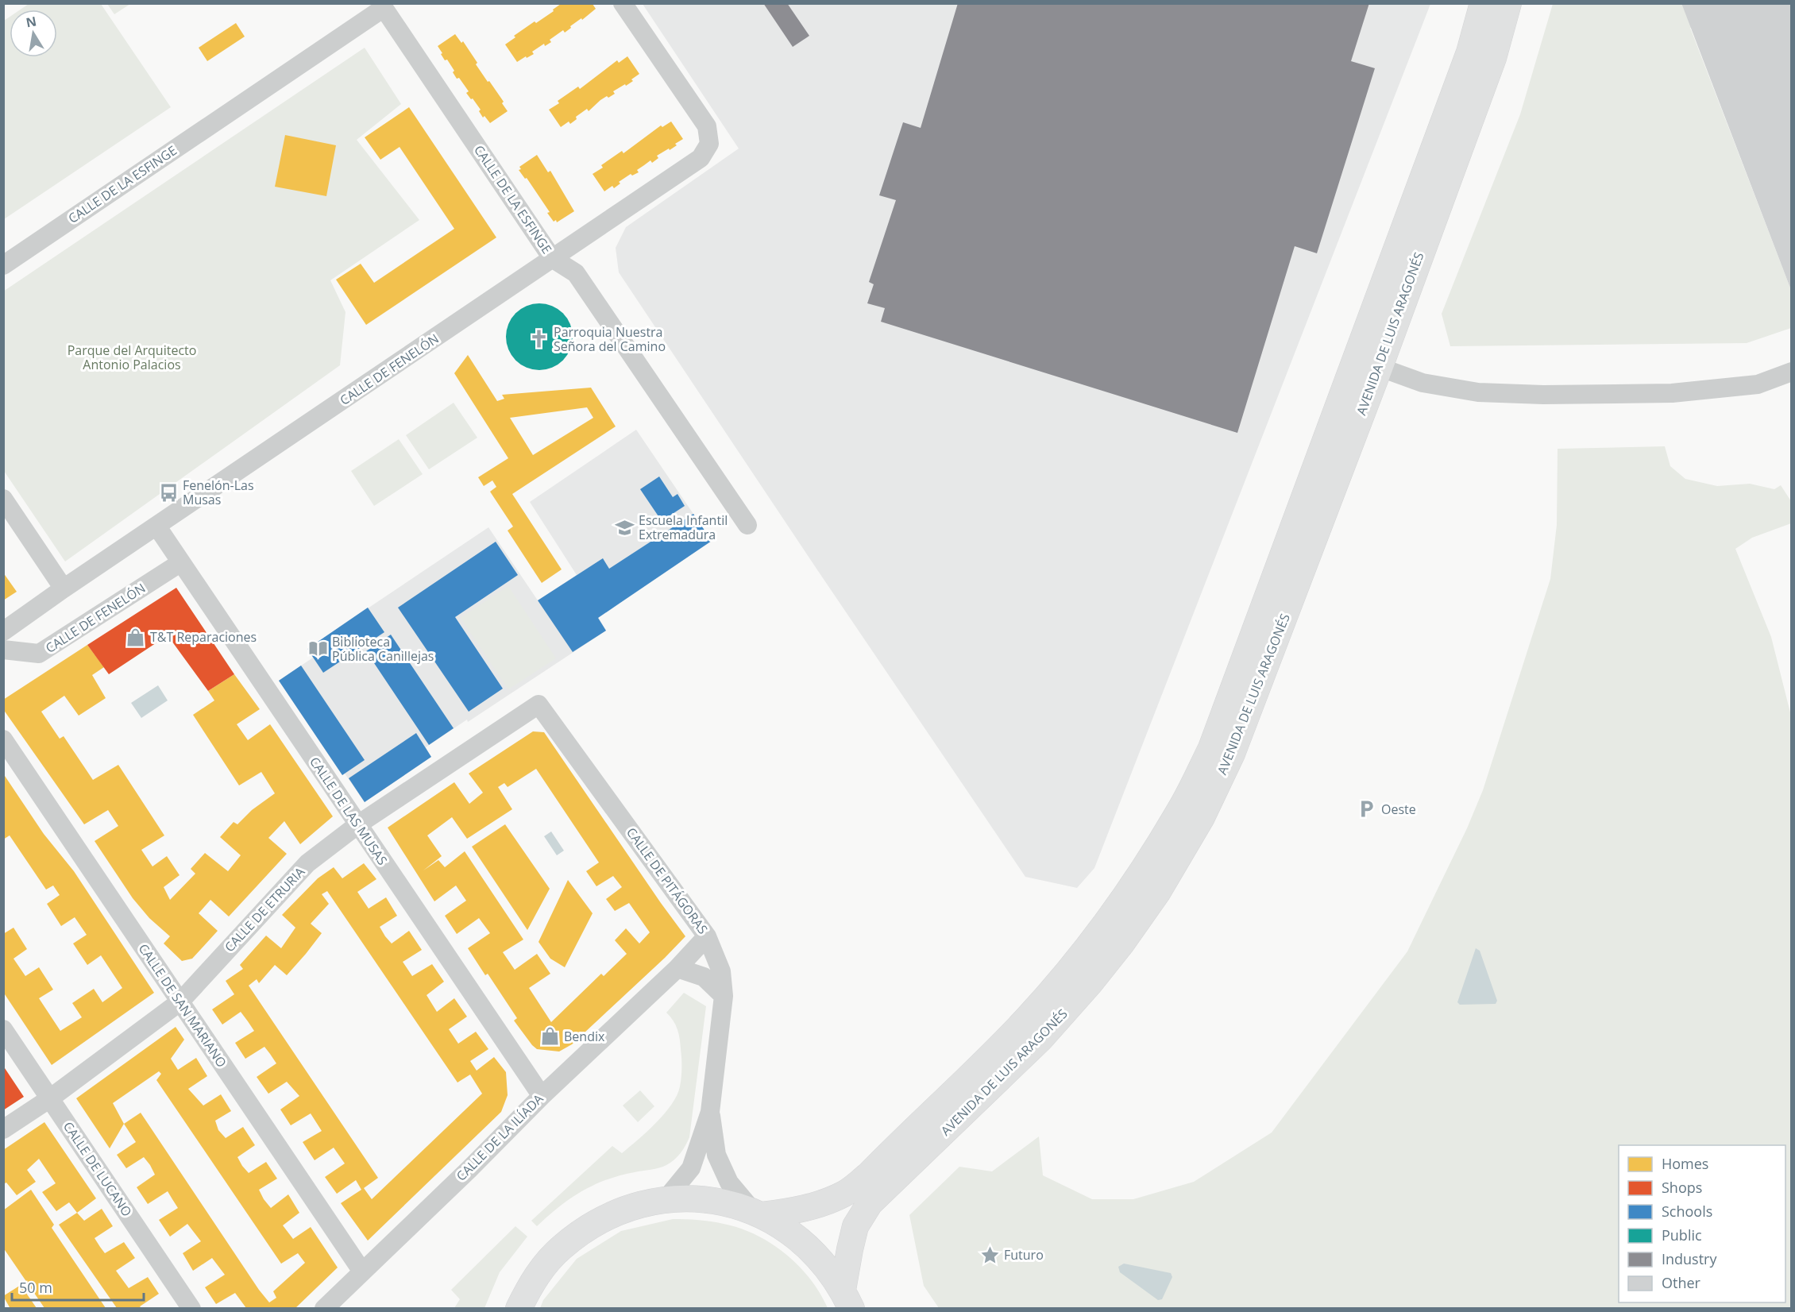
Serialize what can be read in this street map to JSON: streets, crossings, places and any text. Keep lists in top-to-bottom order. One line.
{"streets":{"main road":["AVENIDA DE LUIS ARAGONÉS"],"street":["CALLE DE LA ESFINGE","CALLE DE FENELÓN","CALLE DE LAS MUSAS","CALLE DE PITÁGORAS","CALLE DE ETRURIA","CALLE DE SAN MARIANO","CALLE DE LA ILÍADA","CALLE DE LUCANO"]},"crossings":[["CALLE DE LA ESFINGE","CALLE DE FENELÓN"],["AVENIDA DE LUIS ARAGONÉS","CALLE DE PITÁGORAS"],["CALLE DE FENELÓN","CALLE DE LAS MUSAS"],["CALLE DE LAS MUSAS","CALLE DE ETRURIA"],["CALLE DE LAS MUSAS","CALLE DE LA ILÍADA"],["CALLE DE PITÁGORAS","CALLE DE ETRURIA"],["CALLE DE PITÁGORAS","CALLE DE LA ILÍADA"],["CALLE DE ETRURIA","CALLE DE SAN MARIANO"],["CALLE DE ETRURIA","CALLE DE LUCANO"],["CALLE DE SAN MARIANO","CALLE DE LA ILÍADA"]],"parks":["Parque del Arquitecto Antonio Palacios"],"places":{"church":["Parroquia Nuestra Señora del Camino"],"bus stop":["Fenelón-Las Musas"],"school or university":["Escuela Infantil Extremadura"],"shop":["T&T Reparaciones","Bendix"],"library":["Biblioteca Pública Canillejas"],"parking":["Oeste"],"place":["Futuro"]},"legend":["Homes","Shops","Schools","Public","Industry","Other"],"scale_bar":"50 m","north":"top"}
